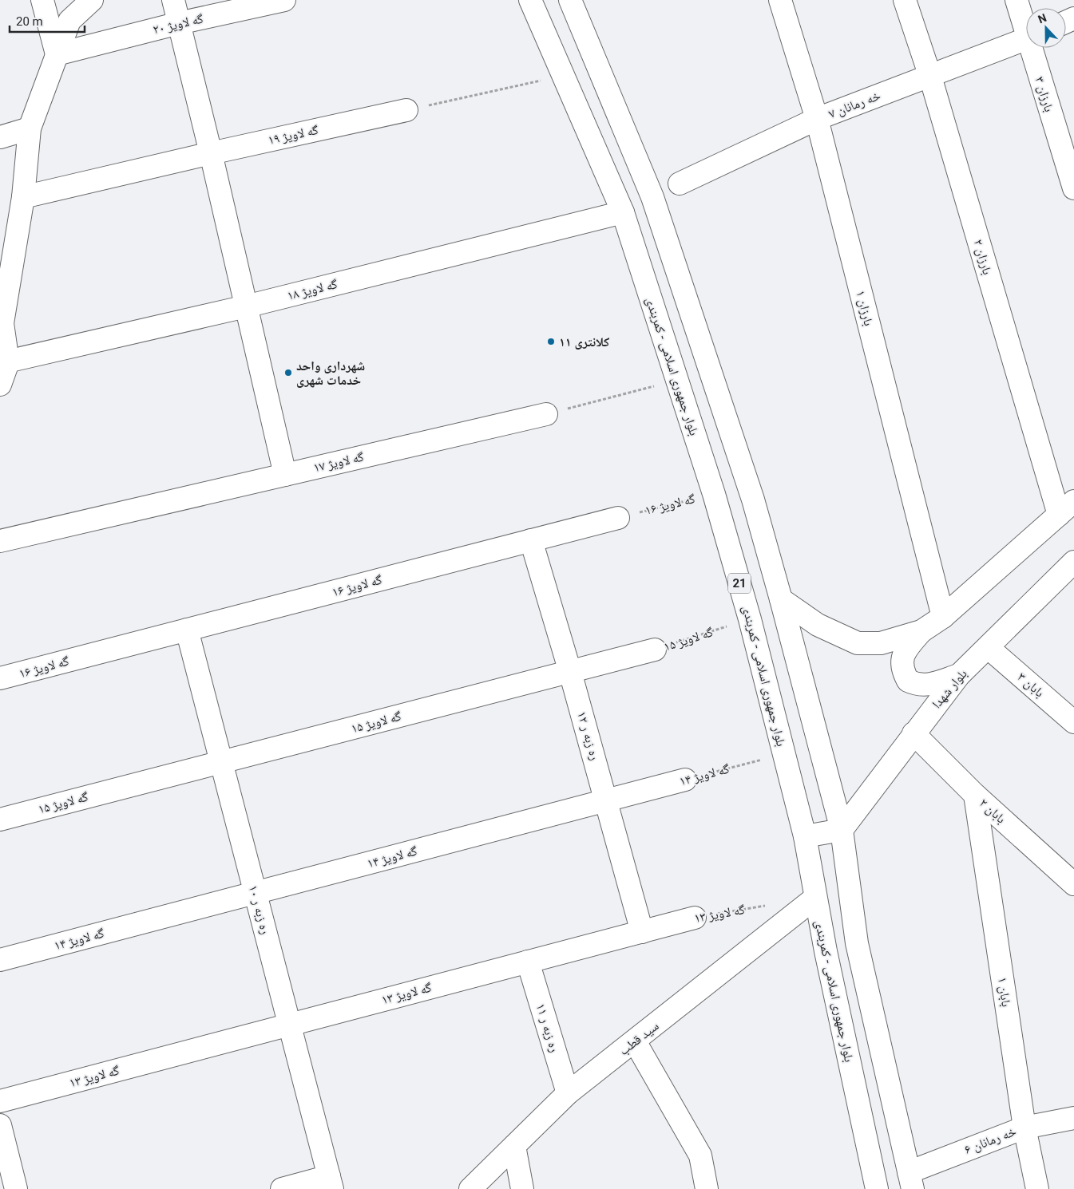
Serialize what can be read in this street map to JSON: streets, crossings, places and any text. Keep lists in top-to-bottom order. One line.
{"streets":{"street":["گه لاویژ ۲۰","بارزان ۳","خه رمانان ۷","۱۹ گه لاویژ","بارزان ۲","گه لاویژ ۱۸","بارزان ۱","بلوار جمهوری اسلامی - کمربندی","گه لاویژ ۱۷","۱۶ گه لاویژ","21","گه لاویژ ۱۵","بابان ۳","بلوار شهدا","ره زبه ر ۱۲","گه لاویژ ۱۴","بابان ۲","ره زبه ر ۱۰","گه لاویژ ۱۳","بابان ۱","ره زبه ر ۱۱","سید قطب","خه رمانان ۶"]},"crossings":[["خه رمانان ۷","بارزان ۲"],["خه رمانان ۷","بارزان ۱"],["گه لاویژ ۱۸","بلوار جمهوری اسلامی - کمربندی"],["بلوار جمهوری اسلامی - کمربندی","۱۶ گه لاویژ"],["بلوار جمهوری اسلامی - کمربندی","گه لاویژ ۱۵"],["بلوار جمهوری اسلامی - کمربندی","گه لاویژ ۱۴"],["بلوار جمهوری اسلامی - کمربندی","سید قطب"],["۱۶ گه لاویژ","ره زبه ر ۱۲"],["۱۶ گه لاویژ","ره زبه ر ۱۰"],["گه لاویژ ۱۵","ره زبه ر ۱۲"],["گه لاویژ ۱۵","ره زبه ر ۱۰"],["بابان ۳","بلوار شهدا"],["بلوار شهدا","بابان ۲"],["ره زبه ر ۱۲","گه لاویژ ۱۴"],["ره زبه ر ۱۲","گه لاویژ ۱۳"],["گه لاویژ ۱۴","ره زبه ر ۱۰"],["بابان ۲","بابان ۱"],["ره زبه ر ۱۰","گه لاویژ ۱۳"],["گه لاویژ ۱۳","ره زبه ر ۱۱"],["بابان ۱","خه رمانان ۶"],["ره زبه ر ۱۱","سید قطب"]],"places":["کلانتری ۱۱","شهرداری واحد خدمات شهری"],"scale_bar":"20 m","north":"top"}
